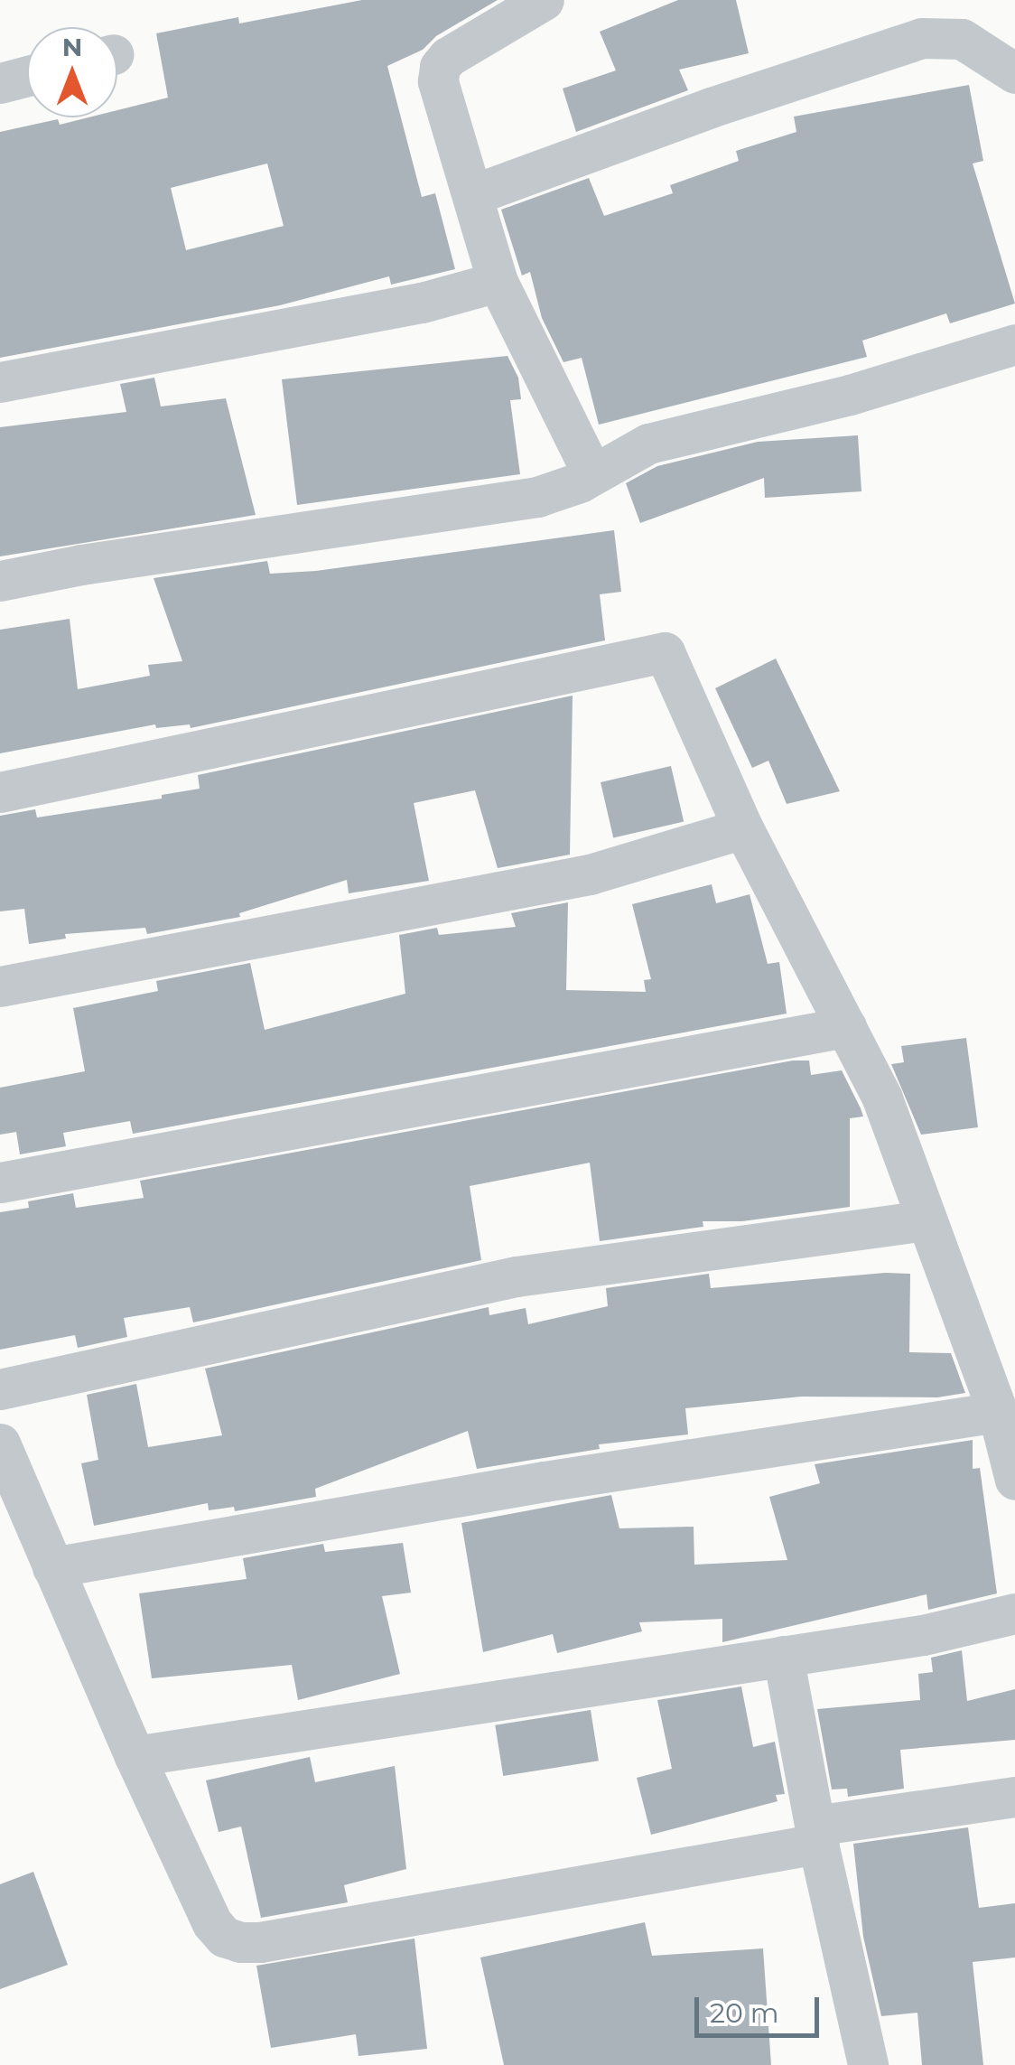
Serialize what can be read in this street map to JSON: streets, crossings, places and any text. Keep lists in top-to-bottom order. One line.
{"scale_bar":"20 m","north":"top"}
